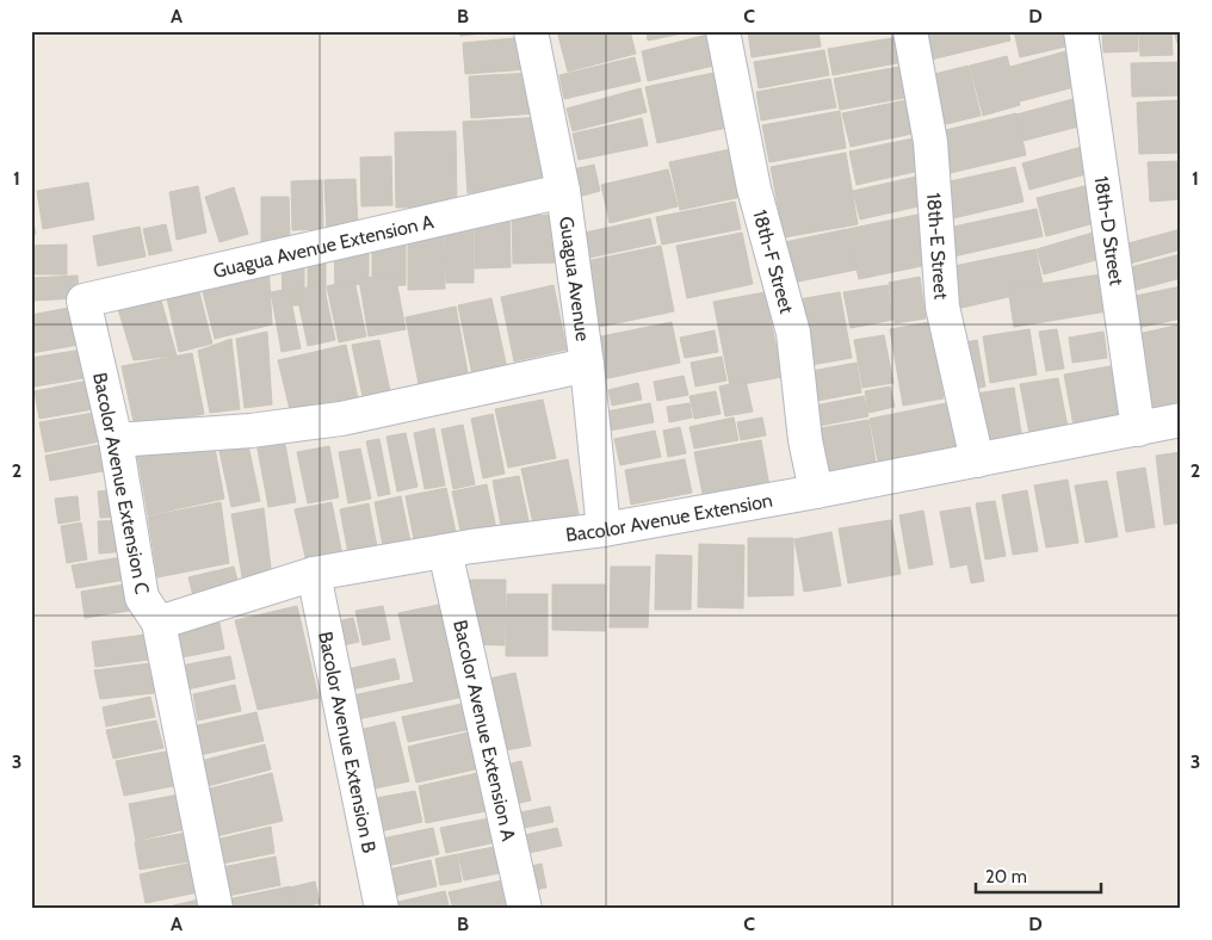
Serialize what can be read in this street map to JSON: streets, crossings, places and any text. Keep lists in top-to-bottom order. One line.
{"streets":{"street":["18th-D Street","Guagua Avenue Extension A","18th-E Street","18th-F Street","Guagua Avenue","Bacolor Avenue Extension C","Bacolor Avenue Extension","Bacolor Avenue Extension A","Bacolor Avenue Extension B"]},"crossings":[["18th-D Street","Bacolor Avenue Extension"],["Guagua Avenue Extension A","Guagua Avenue"],["Guagua Avenue Extension A","Bacolor Avenue Extension C"],["18th-E Street","Bacolor Avenue Extension"],["18th-F Street","Bacolor Avenue Extension"],["Guagua Avenue","Bacolor Avenue Extension"],["Bacolor Avenue Extension C","Bacolor Avenue Extension"],["Bacolor Avenue Extension","Bacolor Avenue Extension A"],["Bacolor Avenue Extension","Bacolor Avenue Extension B"]],"scale_bar":"20 m","grid":{"columns":["A","B","C","D"],"rows":["1","2","3"]}}
